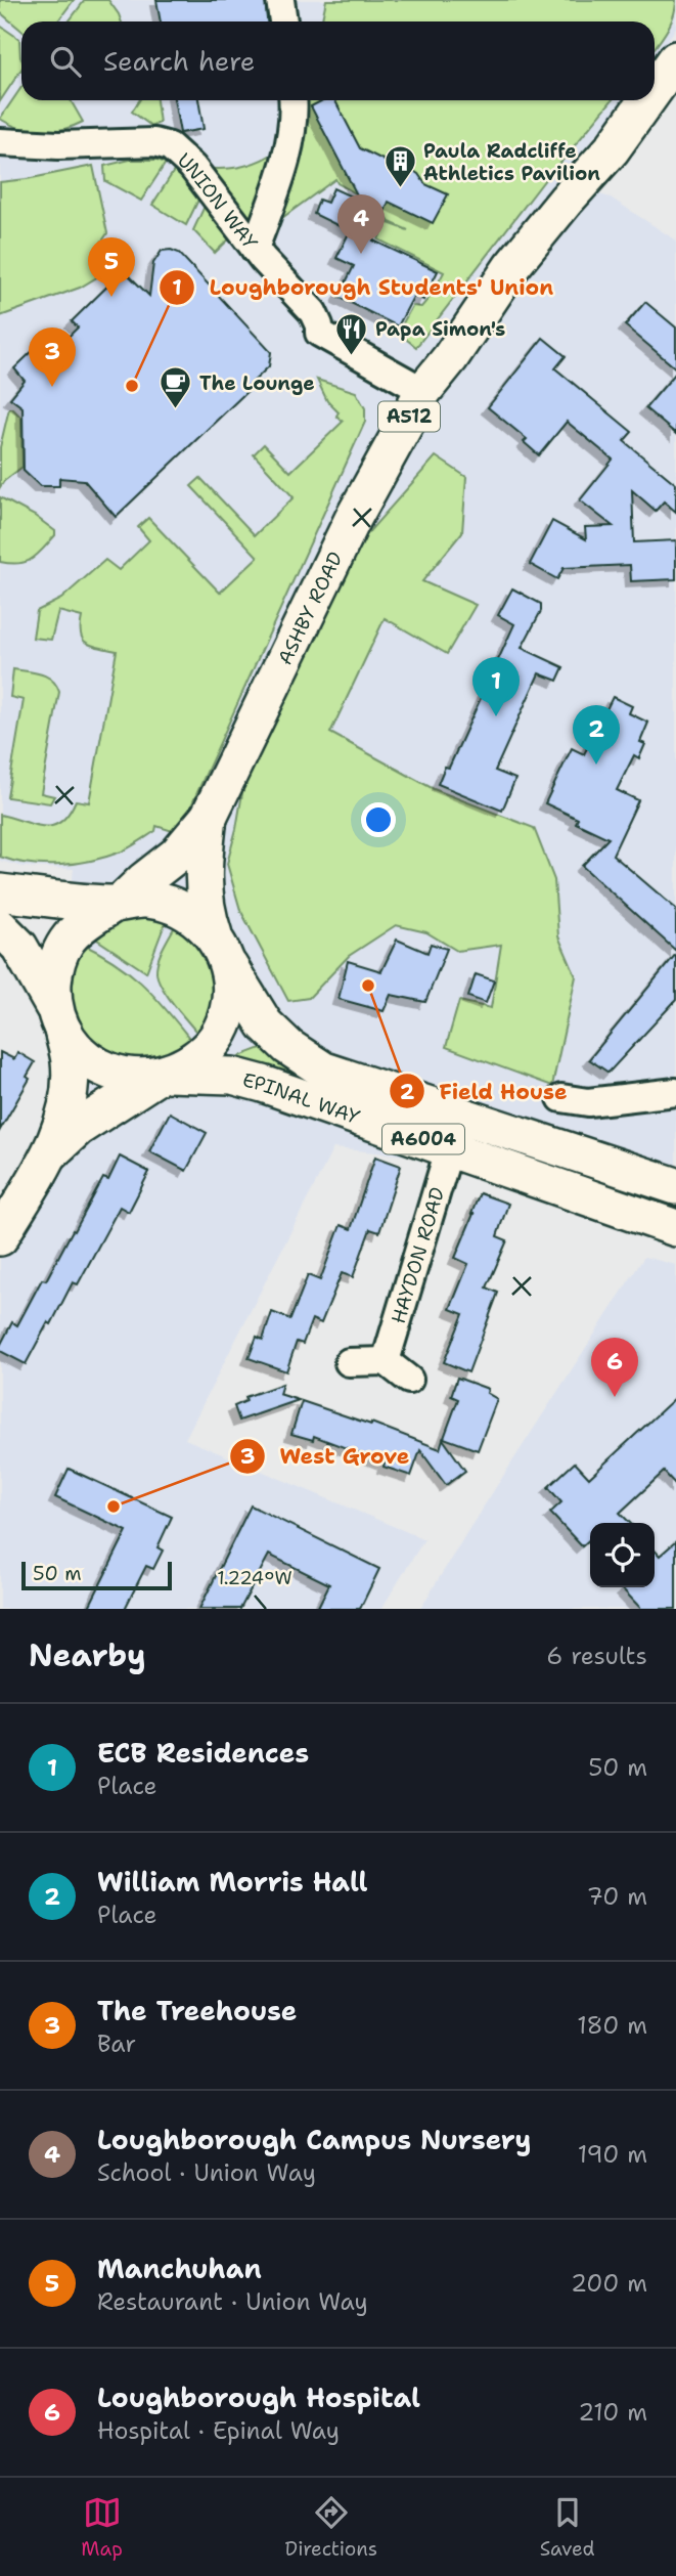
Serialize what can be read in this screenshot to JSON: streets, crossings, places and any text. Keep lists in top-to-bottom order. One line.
{"streets":{"main road":["A512","ASHBY ROAD","EPINAL WAY","A6004"],"street":["UNION WAY","HAYDON ROAD"]},"crossings":[["UNION WAY","ASHBY ROAD"],["ASHBY ROAD","EPINAL WAY"],["EPINAL WAY","HAYDON ROAD"]],"places":{"building":["Paula Radcliffe Athletics Pavilion"],"restaurant":["Papa Simon's"],"other":["Loughborough Students' Union","Field House","West Grove"],"cafe":["The Lounge"]},"scale_bar":"50 m","page":{"search":"Search here","pins":["4","5","3","1","2","6"],"scale":"50 m","heading":["Nearby","6 results"],"list":[{"mark":"1","name":"ECB Residences","note":"Place","value":"50 m"},{"mark":"2","name":"William Morris Hall","note":"Place","value":"70 m"},{"mark":"3","name":"The Treehouse","note":"Bar","value":"180 m"},{"mark":"4","name":"Loughborough Campus Nursery","note":"School · Union Way","value":"190 m"},{"mark":"5","name":"Manchuhan","note":"Restaurant · Union Way","value":"200 m"},{"mark":"6","name":"Loughborough Hospital","note":"Hospital · Epinal Way","value":"210 m"}],"nav":["Map","Directions","Saved"]},"coordinates":["1.224°W"]}
